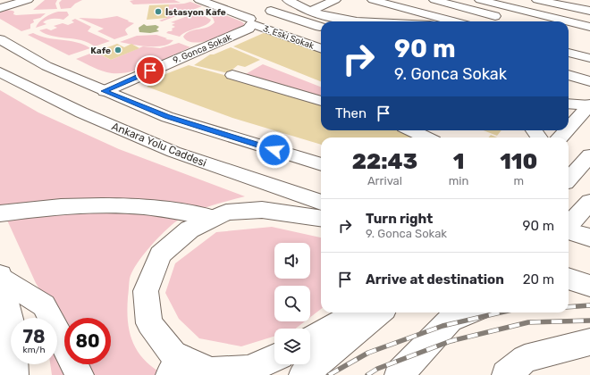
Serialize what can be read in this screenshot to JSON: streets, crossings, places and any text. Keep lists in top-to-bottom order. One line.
{"streets":{"main road":["3. Eski Sokak","9. Gonca Sokak","Ankara Yolu Caddesi"]},"crossings":[["3. Eski Sokak","9. Gonca Sokak"]],"places":["İstasyon Kafe","Kafe"],"page":{"turn":["90 m","9. Gonca Sokak"],"then":"Then","eta":["22:43","Arrival","1","min","110","m"],"list":[{"name":"Turn right","note":"9. Gonca Sokak","value":"90 m"},{"name":"Arrive at destination","value":"20 m"}],"speed":"78 km/h","limit":"80"}}
